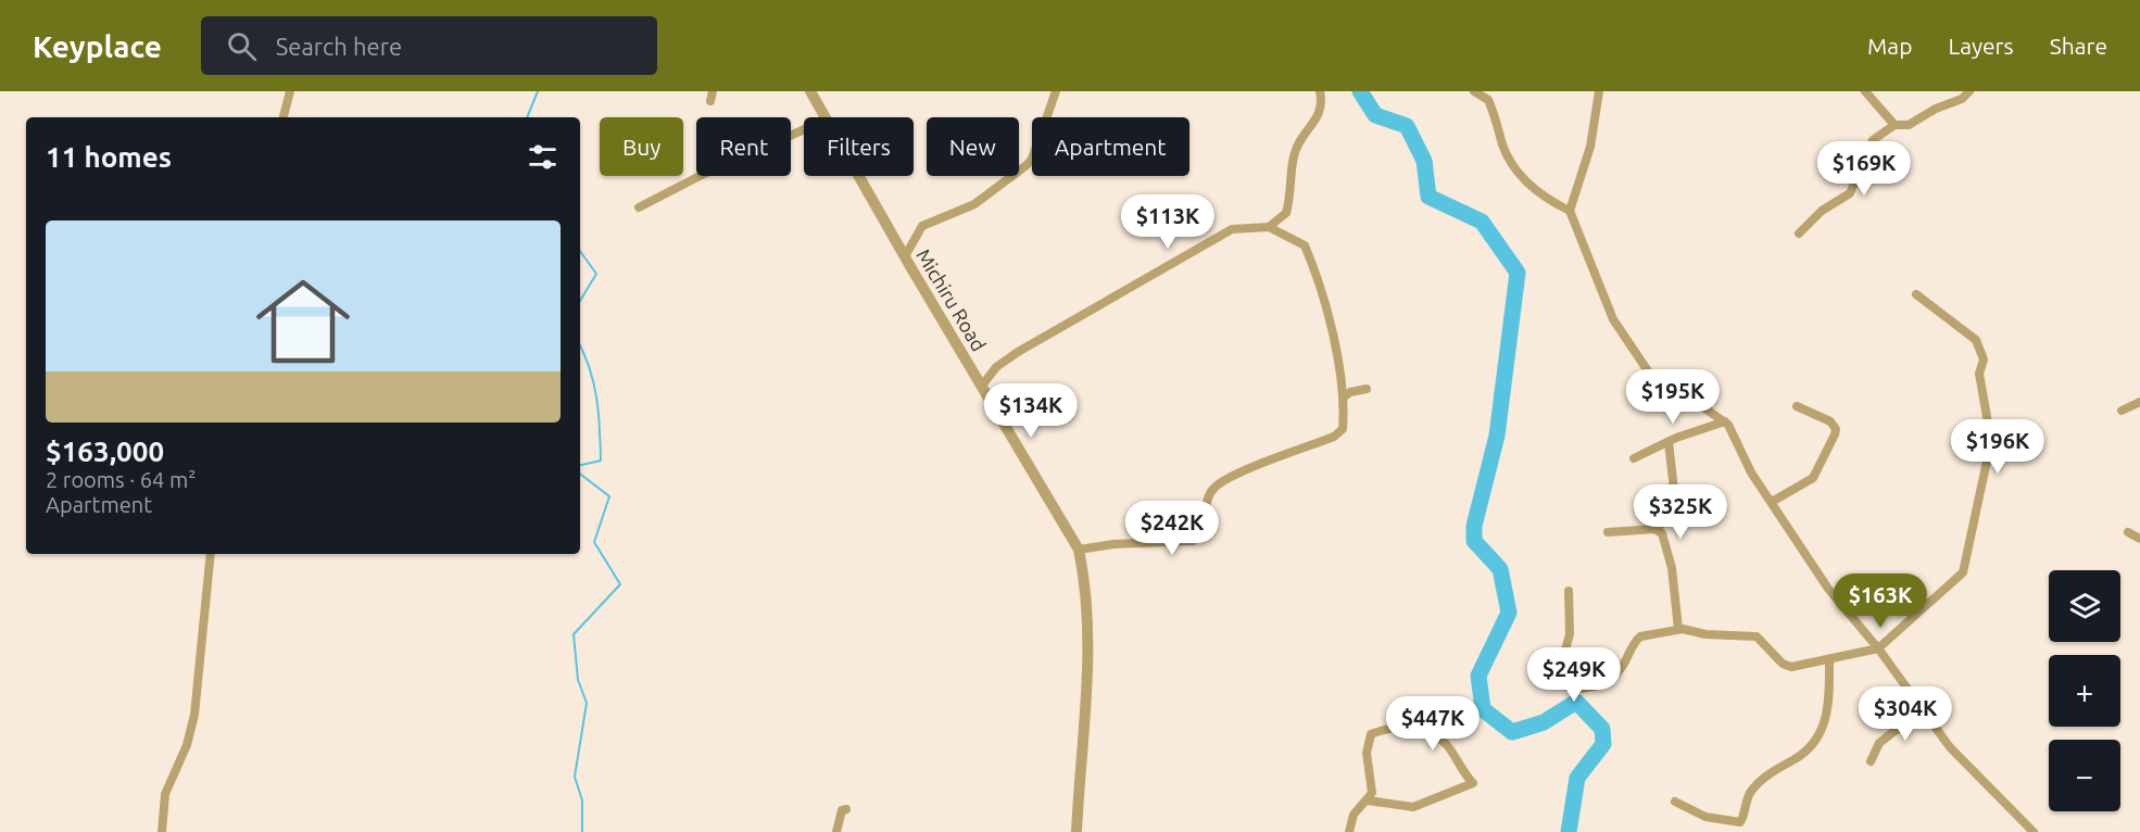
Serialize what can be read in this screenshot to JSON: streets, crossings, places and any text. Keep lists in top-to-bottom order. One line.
{"streets":{"street":["Michiru Road"]},"page":{"header":"Keyplace","search":"Search here","nav":["Map","Layers","Share"],"chip":["Buy","Rent","Filters","New","Apartment"],"heading":"11 homes","price":["$169K","$113K","$195K","$134K","$196K","$325K","$242K","$163K","$249K","$304K","$447K"],"list":[{"name":"$163,000","note":"2 rooms · 64 m² · Apartment"}],"map_buttons":["+","−"]}}
